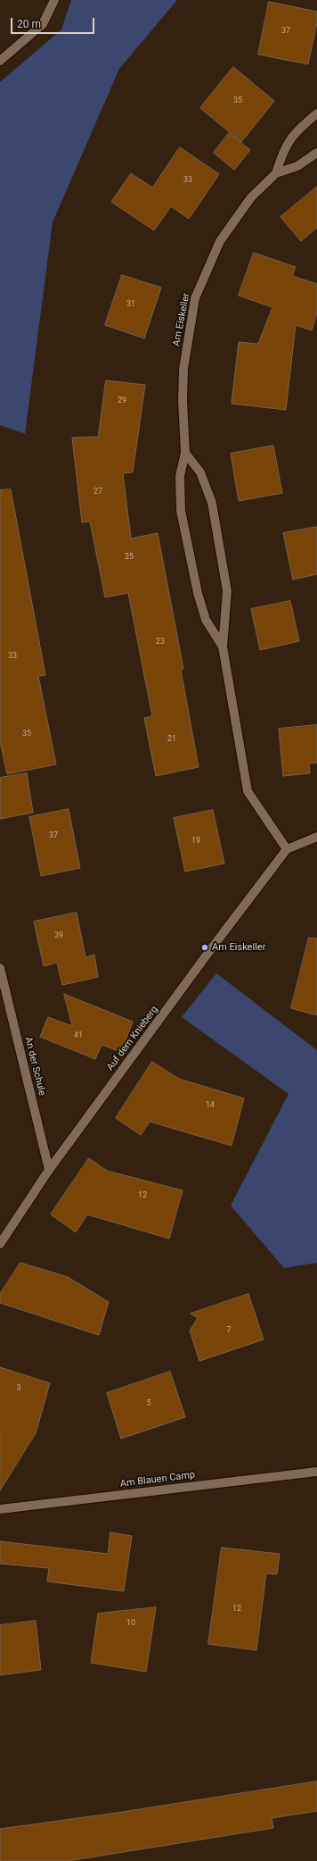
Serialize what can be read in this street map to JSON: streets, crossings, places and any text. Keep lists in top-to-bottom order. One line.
{"streets":{"street":["Am Eiskeller","Auf dem Knieberg","An der Schule","Am Blauen Camp"]},"crossings":[["Am Eiskeller","Auf dem Knieberg"],["Auf dem Knieberg","An der Schule"]],"places":["Am Eiskeller"],"house_numbers":["37","35","33","31","29","27","25","23","33","35","21","37","19","39","41","14","12","7","3","5","12","10"],"scale_bar":"20 m"}
